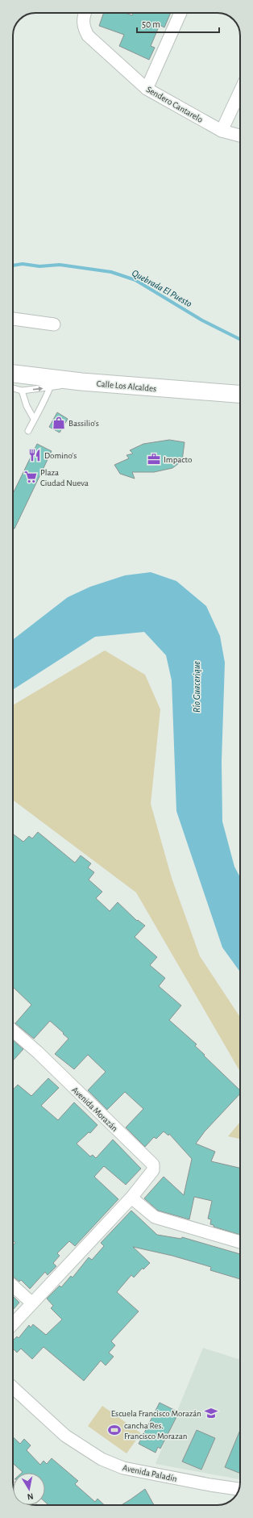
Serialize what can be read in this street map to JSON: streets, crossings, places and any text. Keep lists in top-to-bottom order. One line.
{"streets":{"main road":["Calle Los Alcaldes"],"street":["Sendero Cantarelo","Avenida Morazán","Avenida Paladín"]},"water":["Quebrada El Puesto","Río Guacerique"],"places":{"shop":["Bassilio's"],"restaurant":["Domino's"],"office":["Impacto"],"supermarket":["Plaza Ciudad Nueva"],"school or university":["Escuela Francisco Morazán"],"sports":["cancha Res. Francisco Morazan"]},"scale_bar":"50 m","north":"bottom"}
